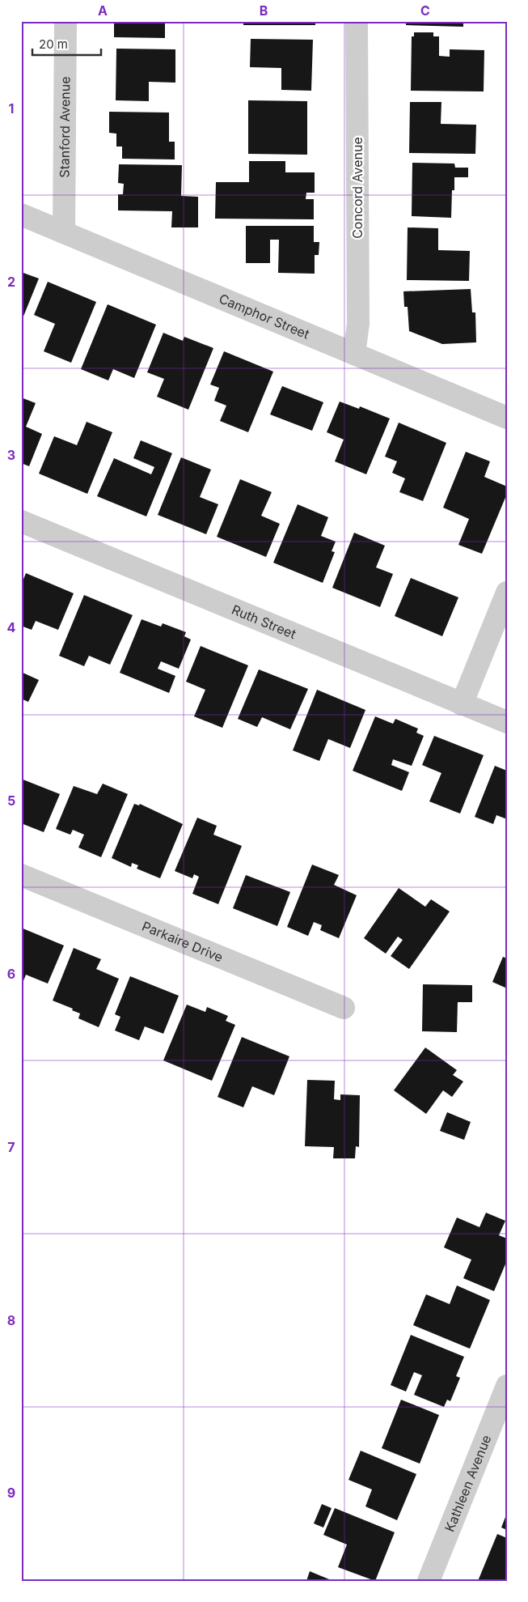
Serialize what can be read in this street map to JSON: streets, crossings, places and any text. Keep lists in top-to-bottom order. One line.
{"streets":{"street":["Stanford Avenue","Concord Avenue","Camphor Street","Ruth Street","Parkaire Drive","Kathleen Avenue"]},"crossings":[["Stanford Avenue","Camphor Street"],["Concord Avenue","Camphor Street"]],"scale_bar":"20 m","grid":{"columns":["A","B","C"],"rows":["1","2","3","4","5","6","7","8","9"]}}
